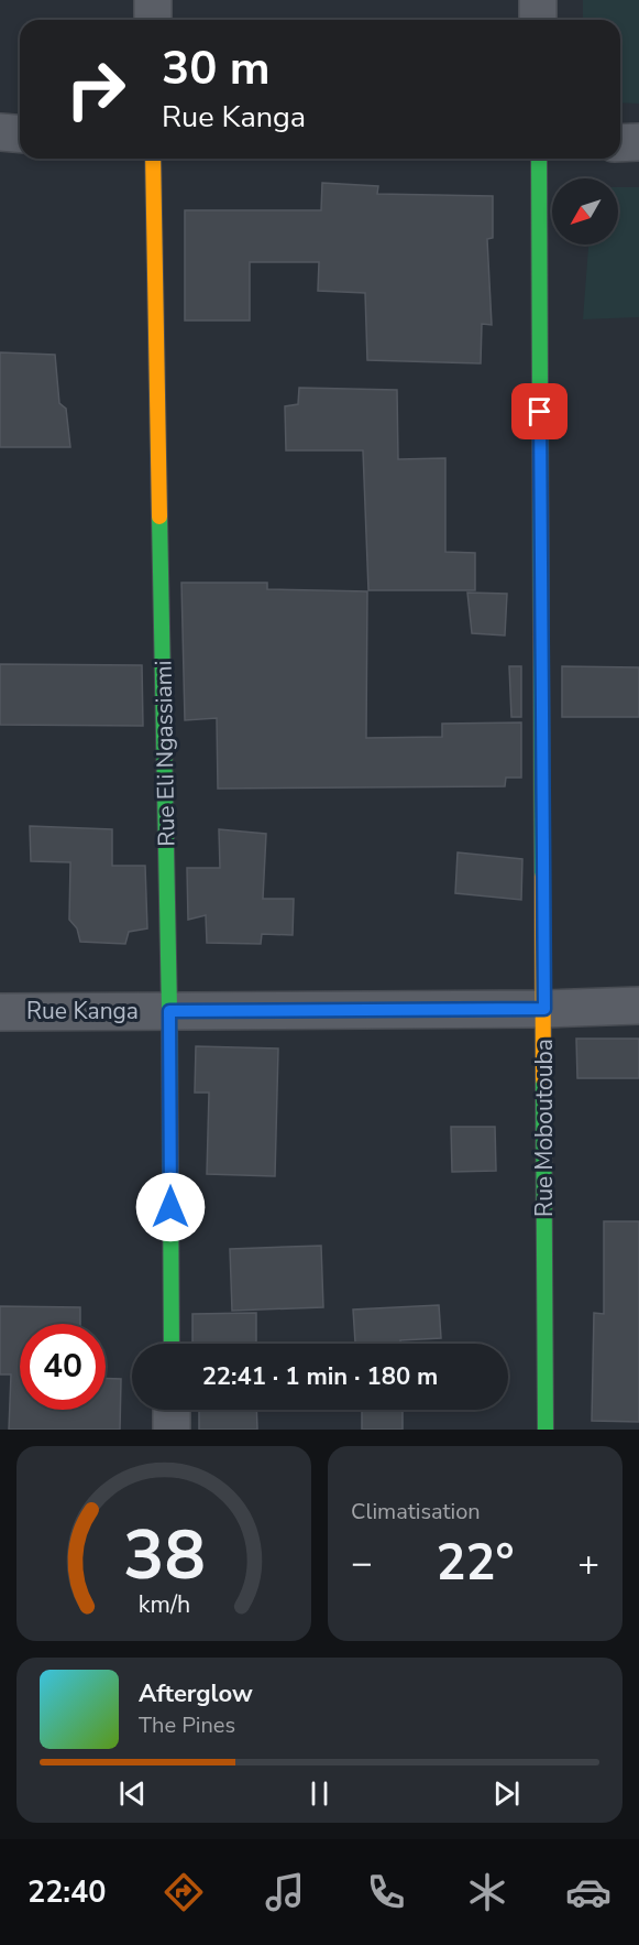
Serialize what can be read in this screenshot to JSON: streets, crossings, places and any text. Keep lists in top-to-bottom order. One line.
{"streets":{"street":["Rue Eli Ngassiami","Rue Kanga","Rue Moboutouba"]},"crossings":[["Rue Eli Ngassiami","Rue Kanga"],["Rue Kanga","Rue Moboutouba"]],"north":"bottom left","page":{"turn":["30 m","Rue Kanga"],"limit":"40","trip":"22:41 · 1 min · 180 m","tile":"Climatisation","heat":["−","22°","+"],"song":["Afterglow","The Pines"],"tabs":"22:40","gauge":["38","km/h"]}}
